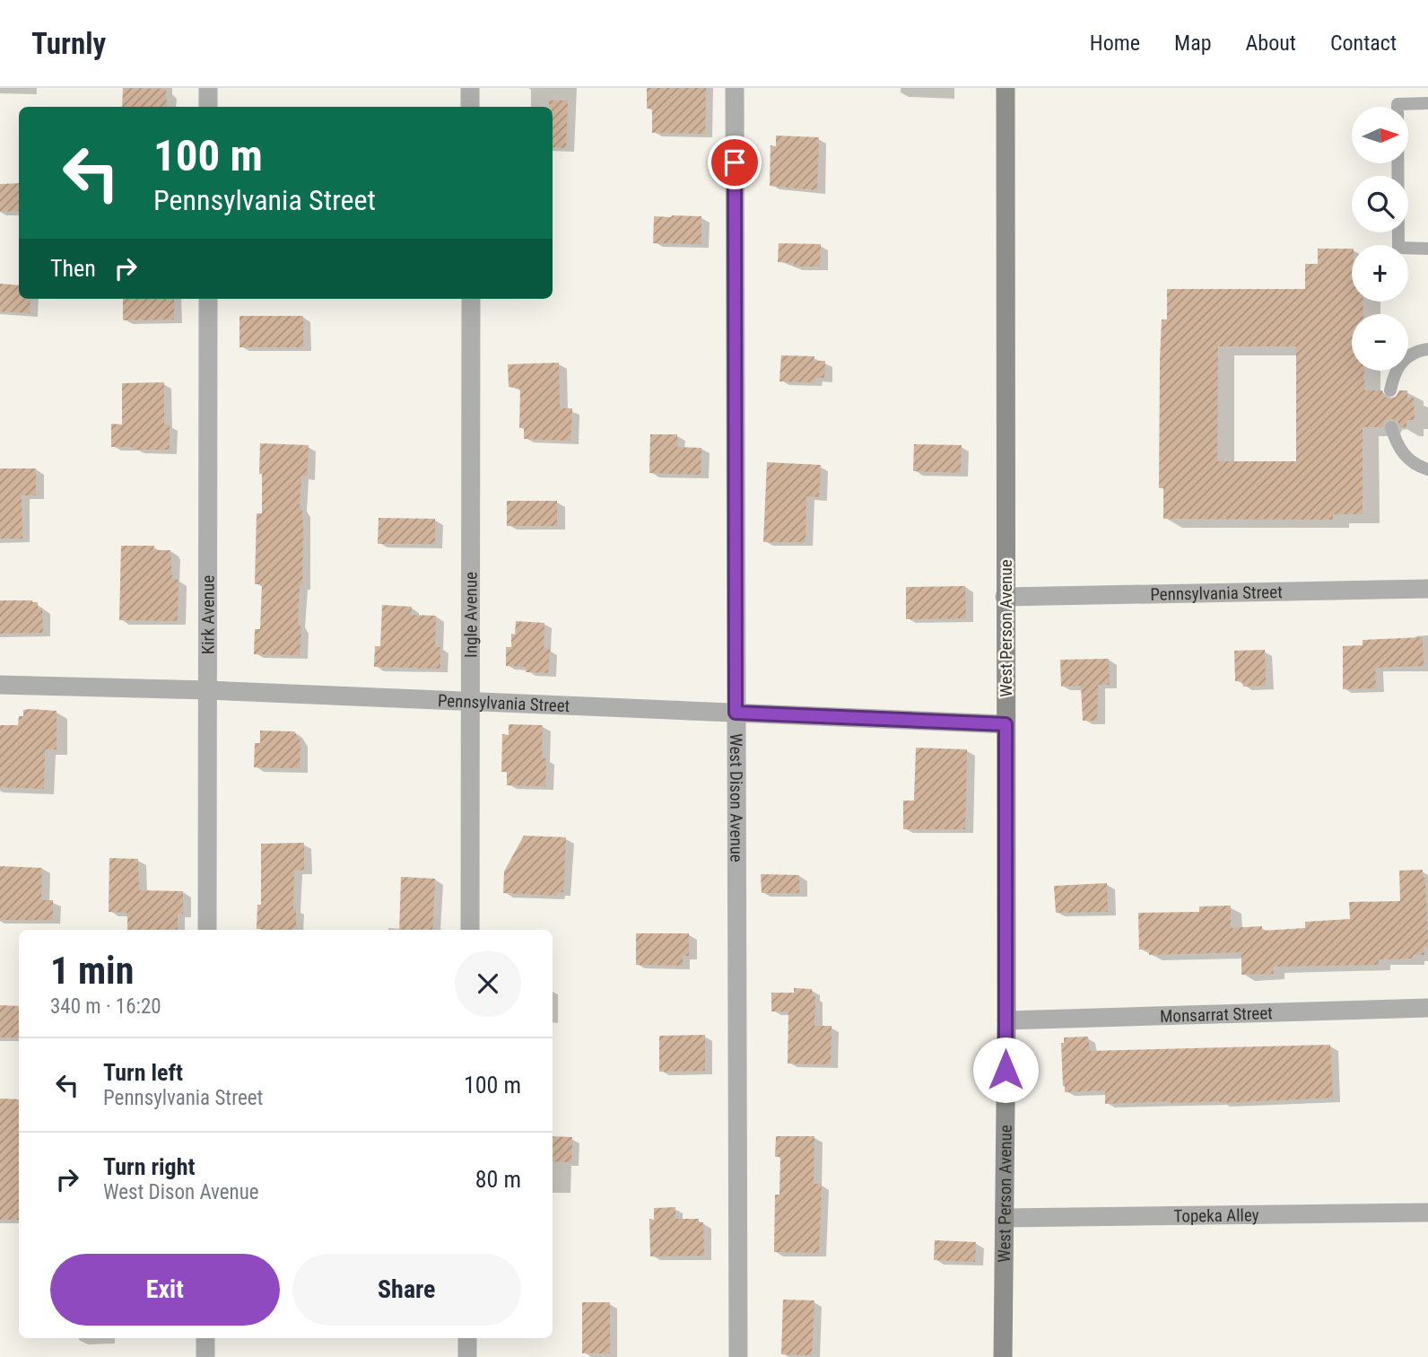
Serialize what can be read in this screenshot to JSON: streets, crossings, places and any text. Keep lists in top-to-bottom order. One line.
{"streets":{"street":["Pennsylvania Street","Kirk Avenue","Ingle Avenue","West Person Avenue","West Dison Avenue","Monsarrat Street","Topeka Alley"]},"crossings":[["Pennsylvania Street","Kirk Avenue"],["Pennsylvania Street","Ingle Avenue"],["Pennsylvania Street","West Person Avenue"],["Pennsylvania Street","West Dison Avenue"],["West Person Avenue","Monsarrat Street"],["West Person Avenue","Topeka Alley"]],"north":"right","page":{"header":"Turnly","nav":["Home","Map","About","Contact"],"map_buttons":["+","−"],"turn":["100 m","Pennsylvania Street"],"then":"Then","heading":["1 min","340 m · 16:20"],"list":[{"name":"Turn left","note":"Pennsylvania Street","value":"100 m"},{"name":"Turn right","note":"West Dison Avenue","value":"80 m"}],"buttons":["Exit","Share"]}}
